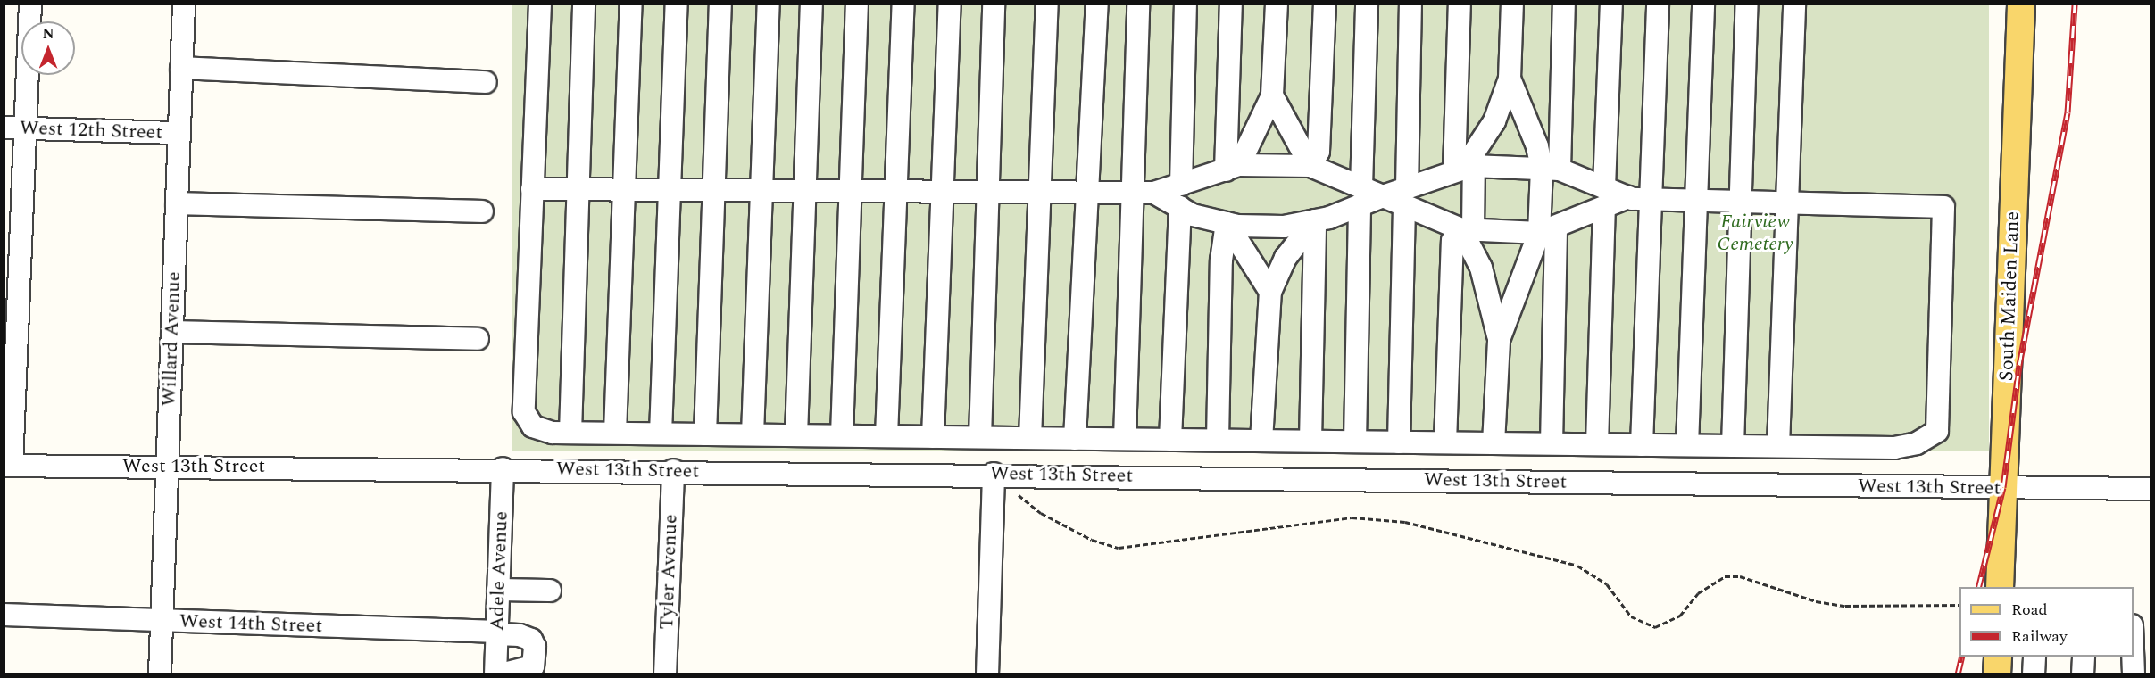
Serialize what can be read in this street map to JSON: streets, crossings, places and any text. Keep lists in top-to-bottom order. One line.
{"streets":{"main road":["South Maiden Lane"],"street":["West 12th Street","Willard Avenue","West 13th Street","Adele Avenue","Tyler Avenue","West 14th Street"]},"crossings":[["West 12th Street","Willard Avenue"],["South Maiden Lane","West 13th Street"],["Willard Avenue","West 13th Street"],["Willard Avenue","West 14th Street"],["West 13th Street","Adele Avenue"],["West 13th Street","Tyler Avenue"],["Adele Avenue","West 14th Street"]],"parks":["Fairview Cemetery"],"legend":["Road","Railway"],"north":"top"}
